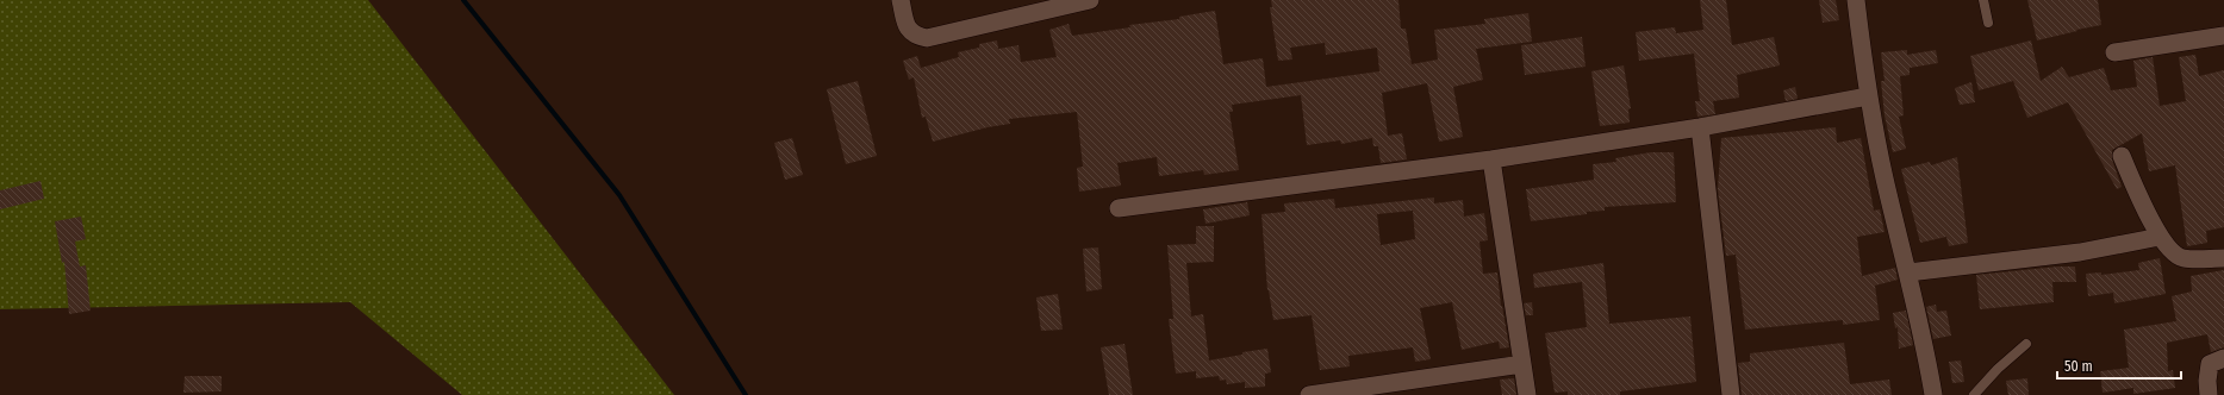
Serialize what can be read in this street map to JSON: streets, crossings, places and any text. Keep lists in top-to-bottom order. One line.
{"scale_bar":"50 m"}
